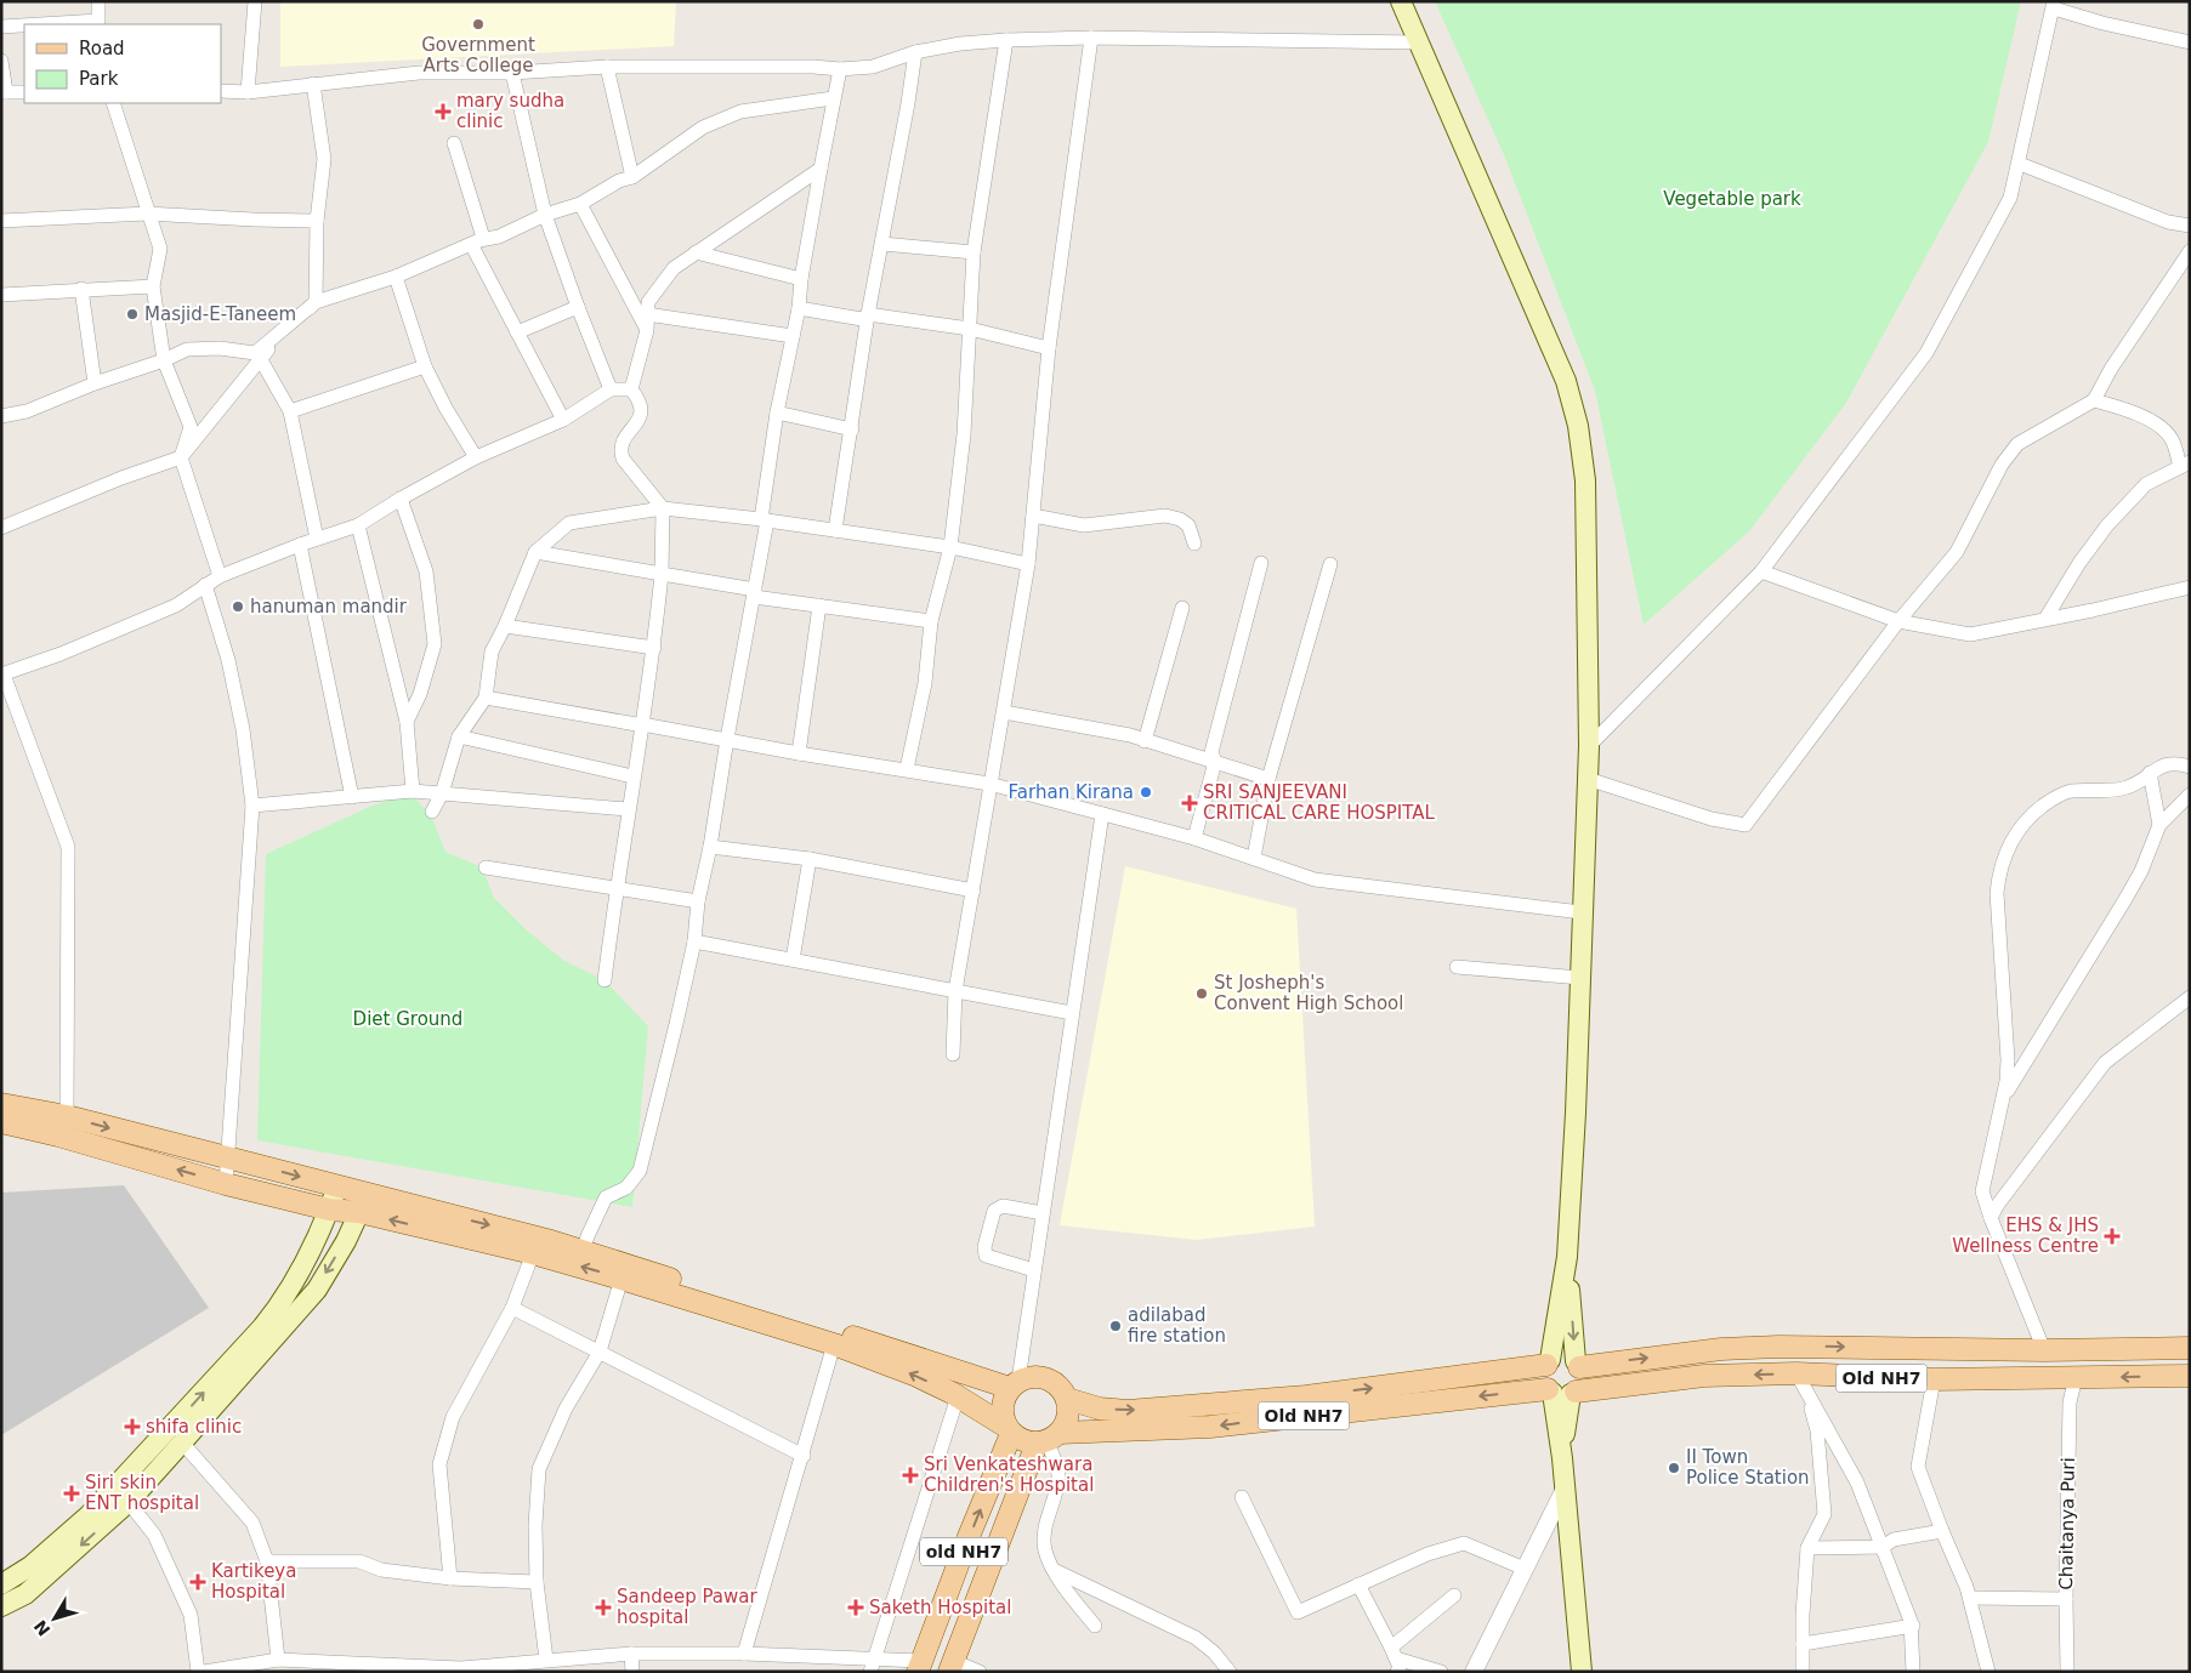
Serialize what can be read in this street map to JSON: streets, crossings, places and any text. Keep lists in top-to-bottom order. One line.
{"streets":{"main road":["Old NH7","old NH7"],"street":["Chaitanya Puri"]},"crossings":[["Old NH7","Chaitanya Puri"],["Old NH7","old NH7"]],"parks":["Vegetable park","Diet Ground"],"places":{"other":["Government Arts College","Masjid-E-Taneem","hanuman mandir","Farhan Kirana","St Josheph's Convent High School","adilabad fire station","II Town Police Station"],"health":["mary sudha clinic","SRI SANJEEVANI CRITICAL CARE HOSPITAL","EHS & JHS Wellness Centre","shifa clinic","Sri Venkateshwara Children's Hospital","Siri skin ENT hospital","Kartikeya Hospital","Sandeep Pawar hospital","Saketh Hospital"]},"legend":["Road","Park"],"north":"bottom left"}
